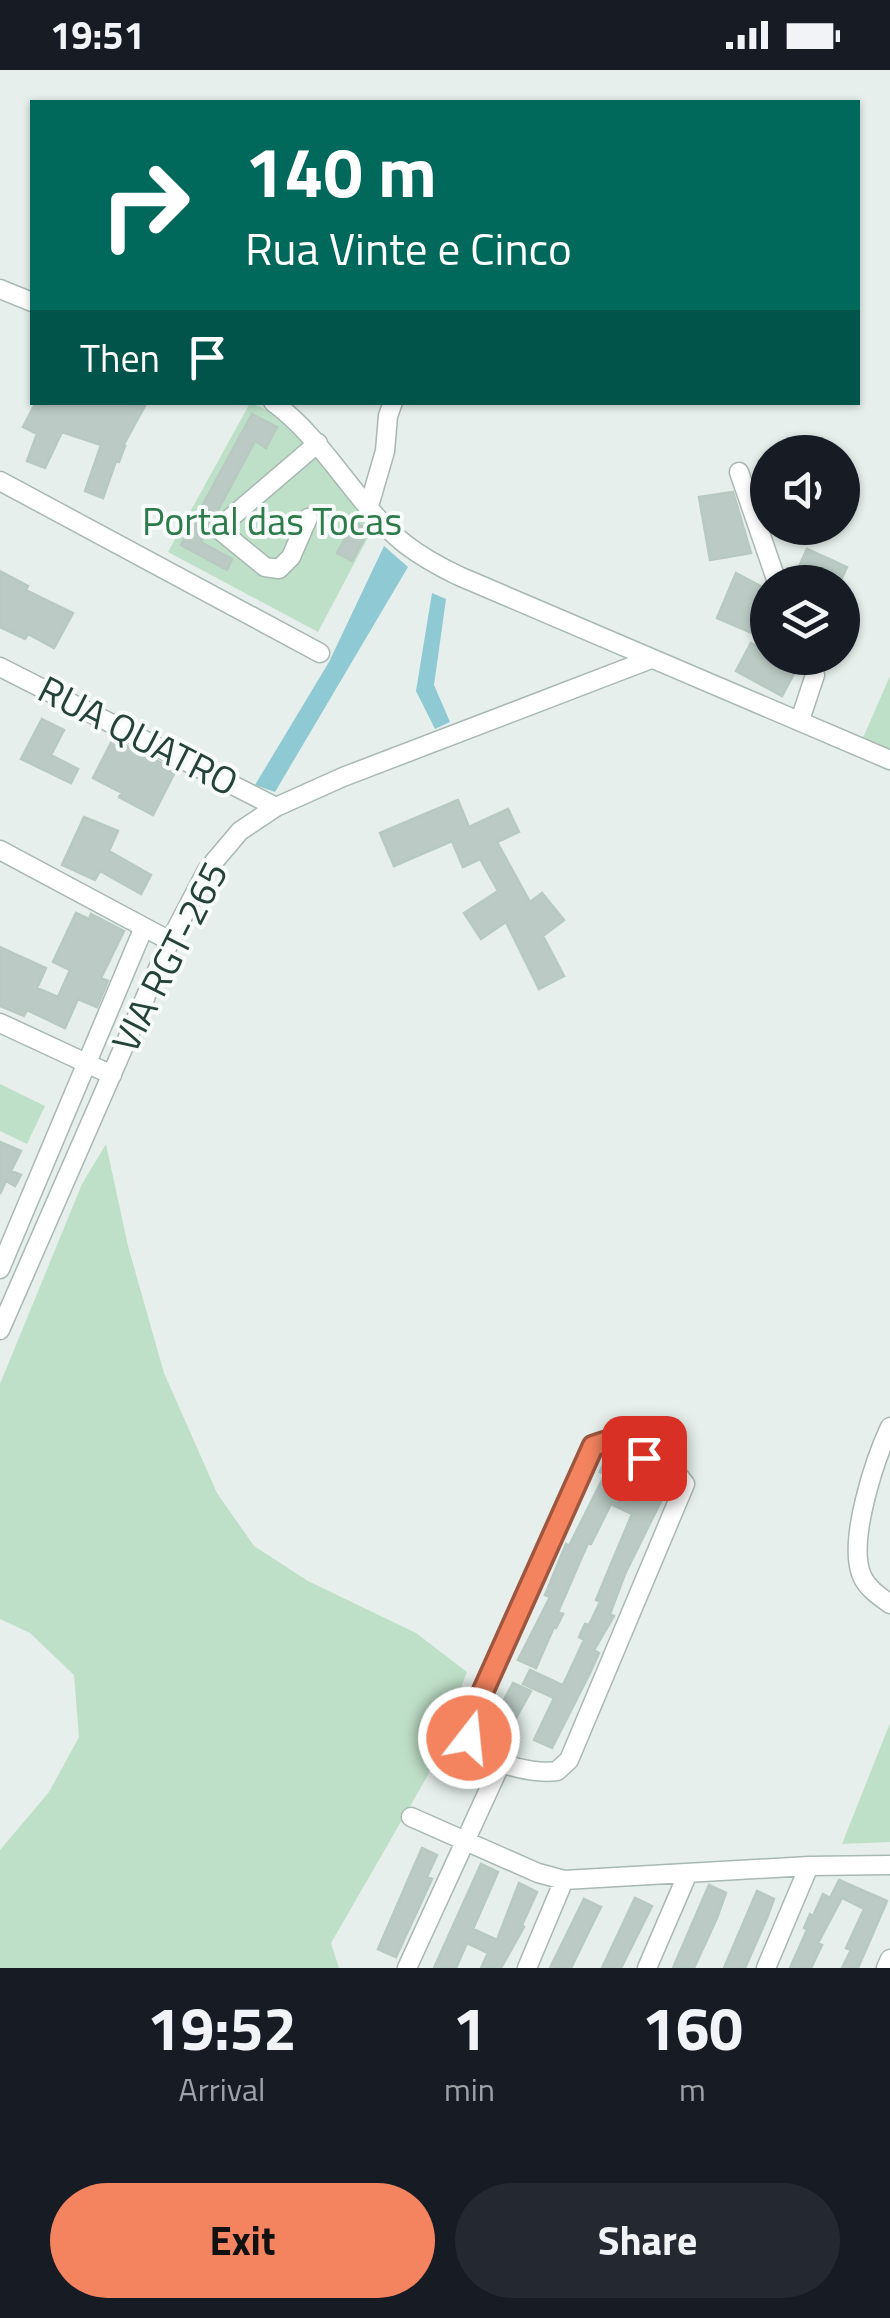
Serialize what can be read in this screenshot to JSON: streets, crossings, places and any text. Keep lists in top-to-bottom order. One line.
{"streets":{"street":["RUA QUATRO","VIA RGT-265"]},"crossings":[["RUA QUATRO","VIA RGT-265"]],"parks":["Portal das Tocas"],"page":{"status":"19:51","turn":["140 m","Rua Vinte e Cinco"],"then":"Then","eta":["19:52","Arrival","1","min","160","m"],"buttons":["Exit","Share"]}}
